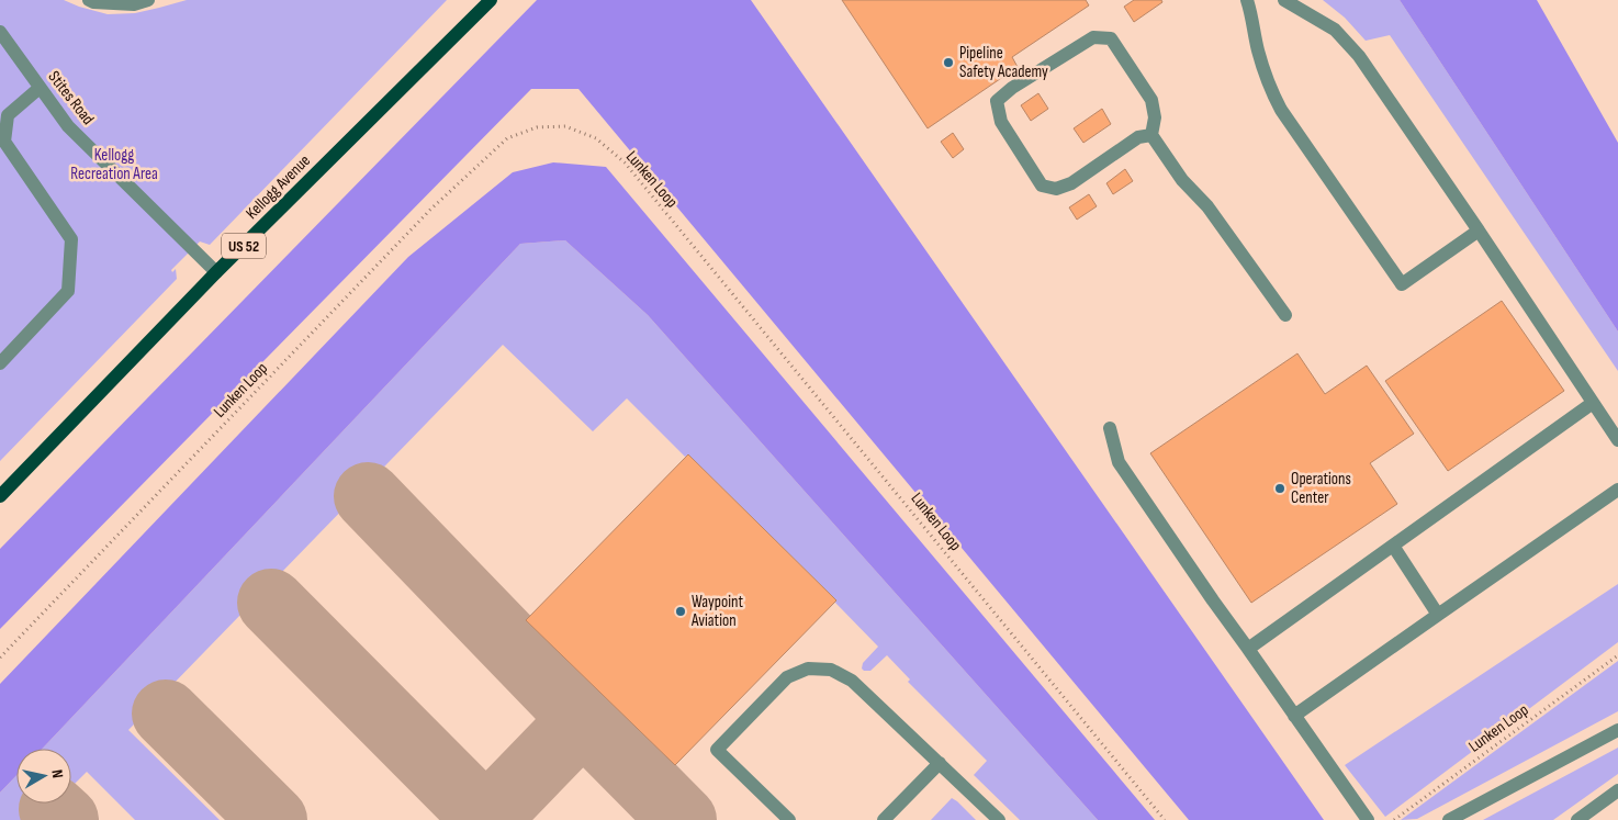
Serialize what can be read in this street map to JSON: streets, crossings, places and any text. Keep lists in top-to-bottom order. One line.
{"streets":{"main road":["Kellogg Avenue","US 52"],"lane":["Stites Road"],"path":["Lunken Loop"]},"crossings":[["Stites Road","Kellogg Avenue"]],"parks":["Kellogg Recreation Area"],"places":["Pipeline Safety Academy","Operations Center","Waypoint Aviation"],"north":"right"}
